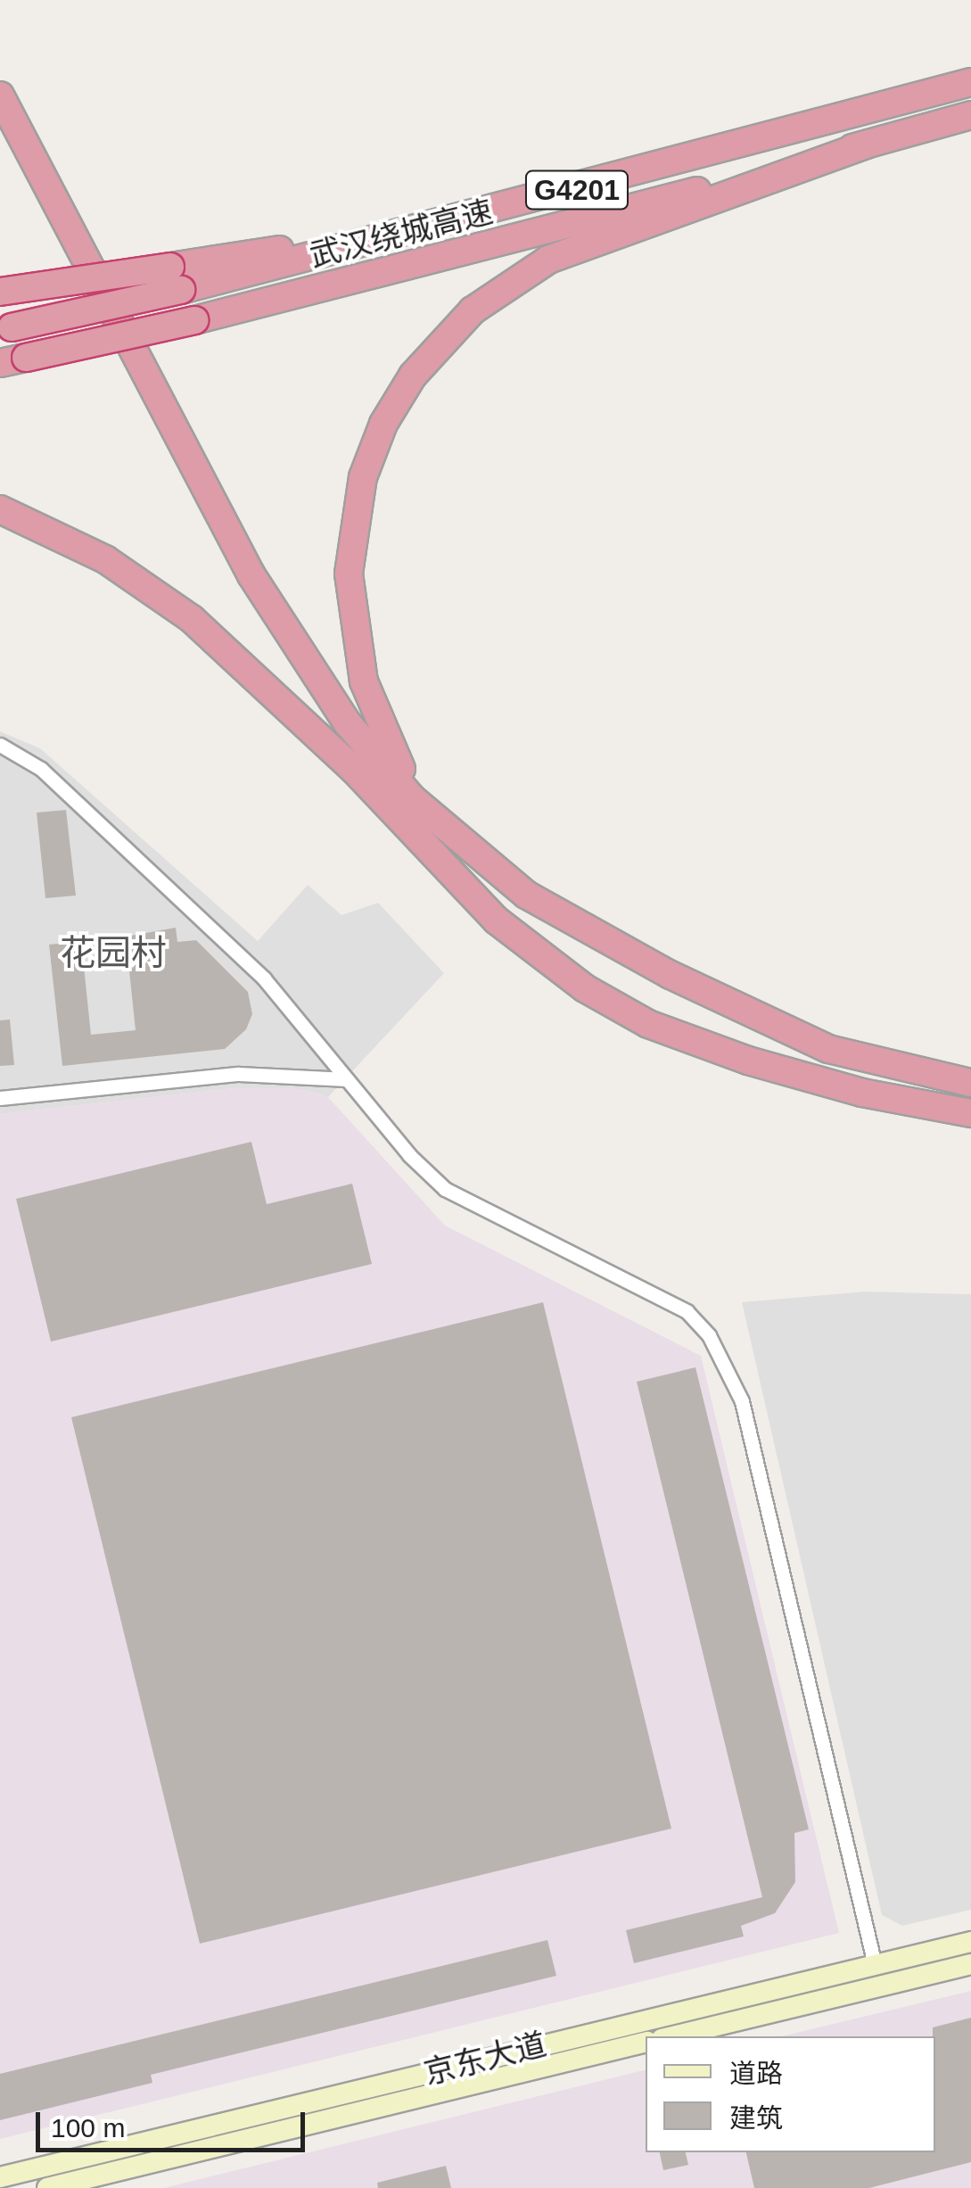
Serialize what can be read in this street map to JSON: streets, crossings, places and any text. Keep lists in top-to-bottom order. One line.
{"streets":{"highway":["G4201","武汉绕城高速"],"main road":["京东大道"]},"districts":["花园村"],"legend":["道路","建筑"],"scale_bar":"100 m"}
